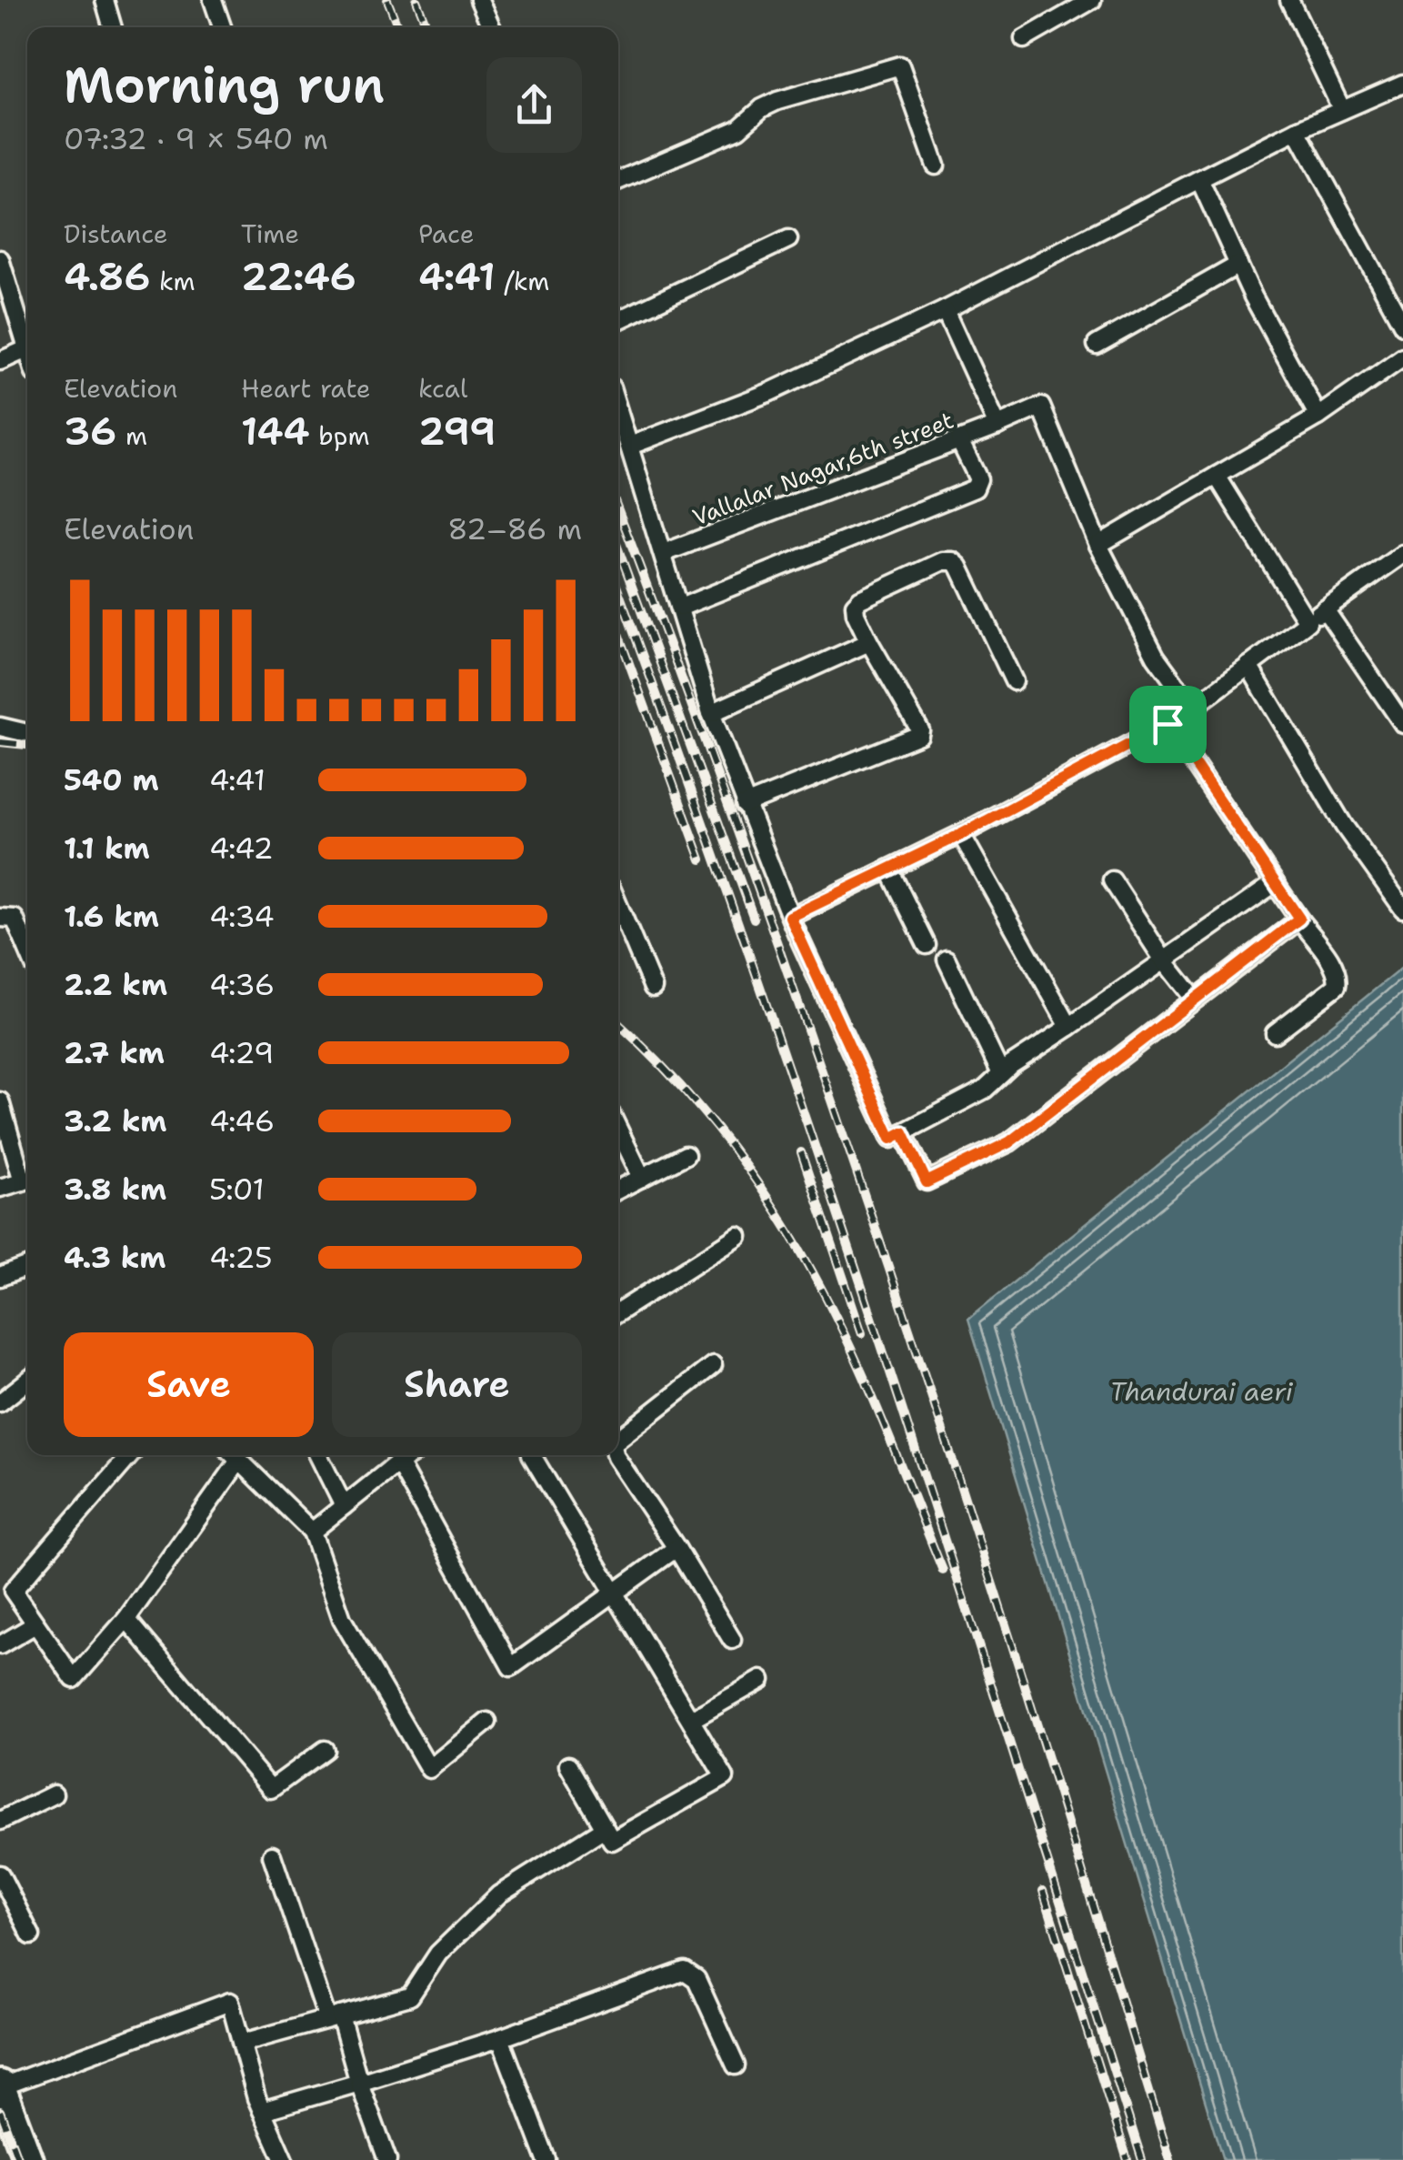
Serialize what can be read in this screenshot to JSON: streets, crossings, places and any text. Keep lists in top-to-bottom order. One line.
{"streets":{"street":["Vallalar Nagar,6th street"]},"water":["Thandurai aeri"],"page":{"heading":["Morning run","07:32 · 9 × 540 m"],"stats":[["Distance","4.86 km"],["Time","22:46"],["Pace","4:41 /km"],["Elevation","36 m"],["Heart rate","144 bpm"],["kcal","299"]],"chart":["Elevation","82–86 m"],"list":[{"name":"540 m","note":"4:41"},{"name":"1.1 km","note":"4:42"},{"name":"1.6 km","note":"4:34"},{"name":"2.2 km","note":"4:36"},{"name":"2.7 km","note":"4:29"},{"name":"3.2 km","note":"4:46"},{"name":"3.8 km","note":"5:01"},{"name":"4.3 km","note":"4:25"}],"buttons":["Save","Share"]}}
